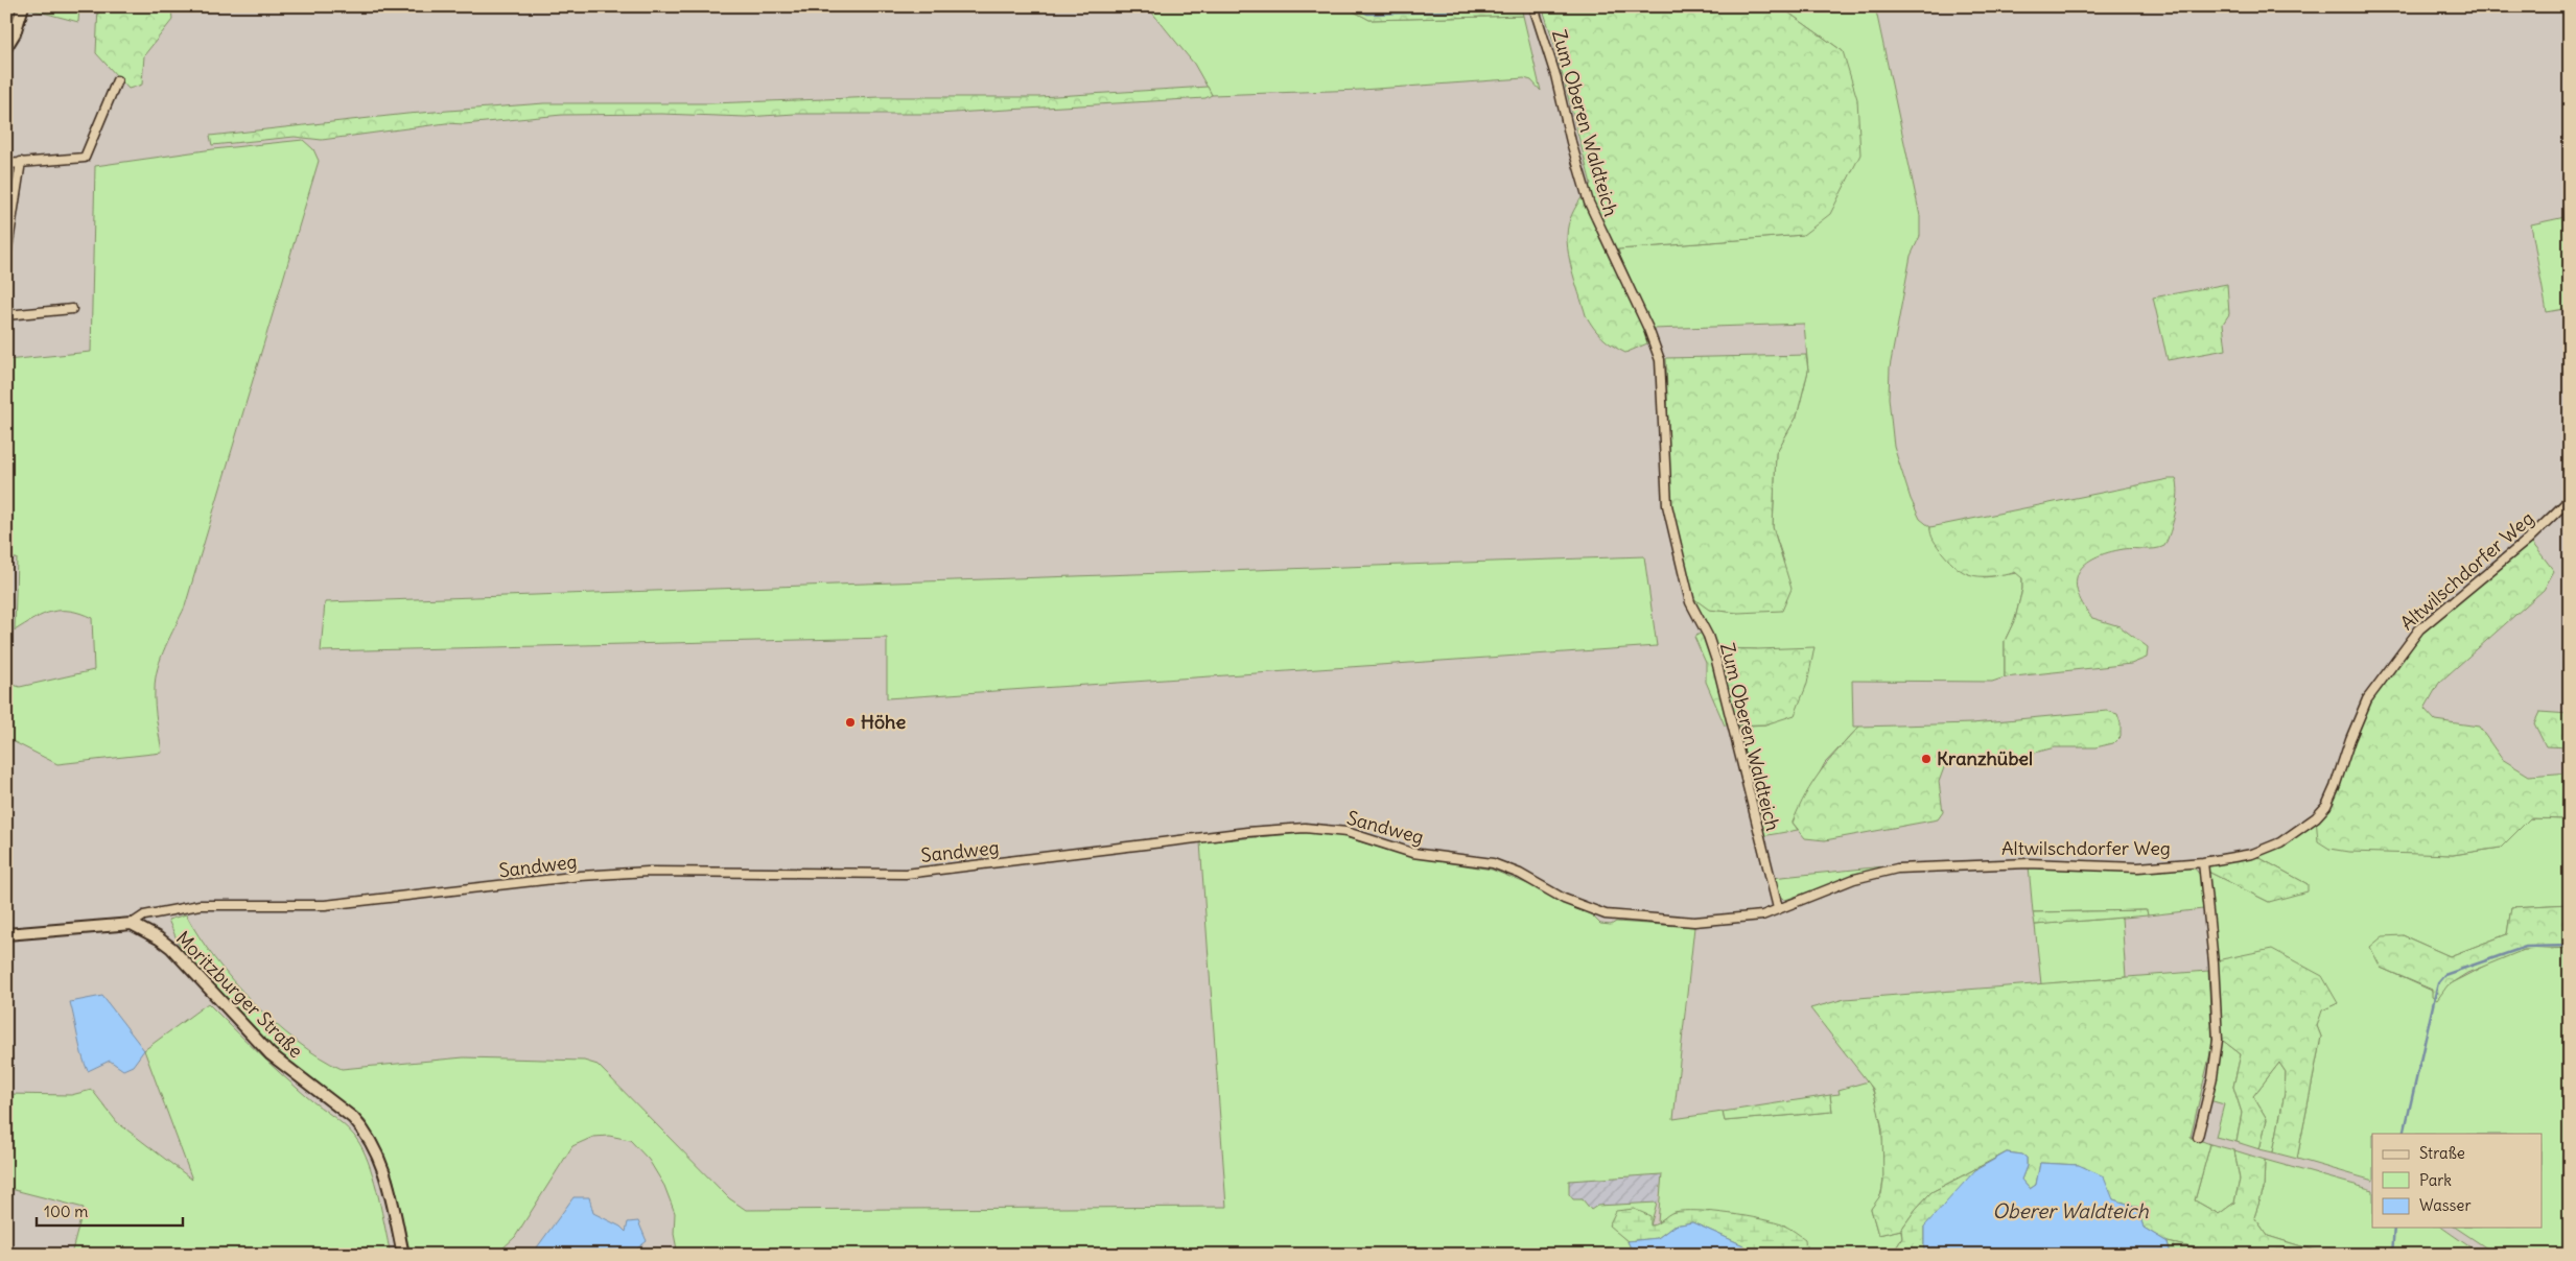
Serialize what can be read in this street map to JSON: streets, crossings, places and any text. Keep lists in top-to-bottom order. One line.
{"streets":{"street":["Zum Oberen Waldteich","Altwilschdorfer Weg","Sandweg","Moritzburger Straße"]},"crossings":[["Zum Oberen Waldteich","Altwilschdorfer Weg"],["Zum Oberen Waldteich","Sandweg"],["Altwilschdorfer Weg","Sandweg"],["Sandweg","Moritzburger Straße"]],"water":["Oberer Waldteich"],"places":["Höhe","Kranzhübel"],"legend":["Straße","Park","Wasser"],"scale_bar":"100 m"}
